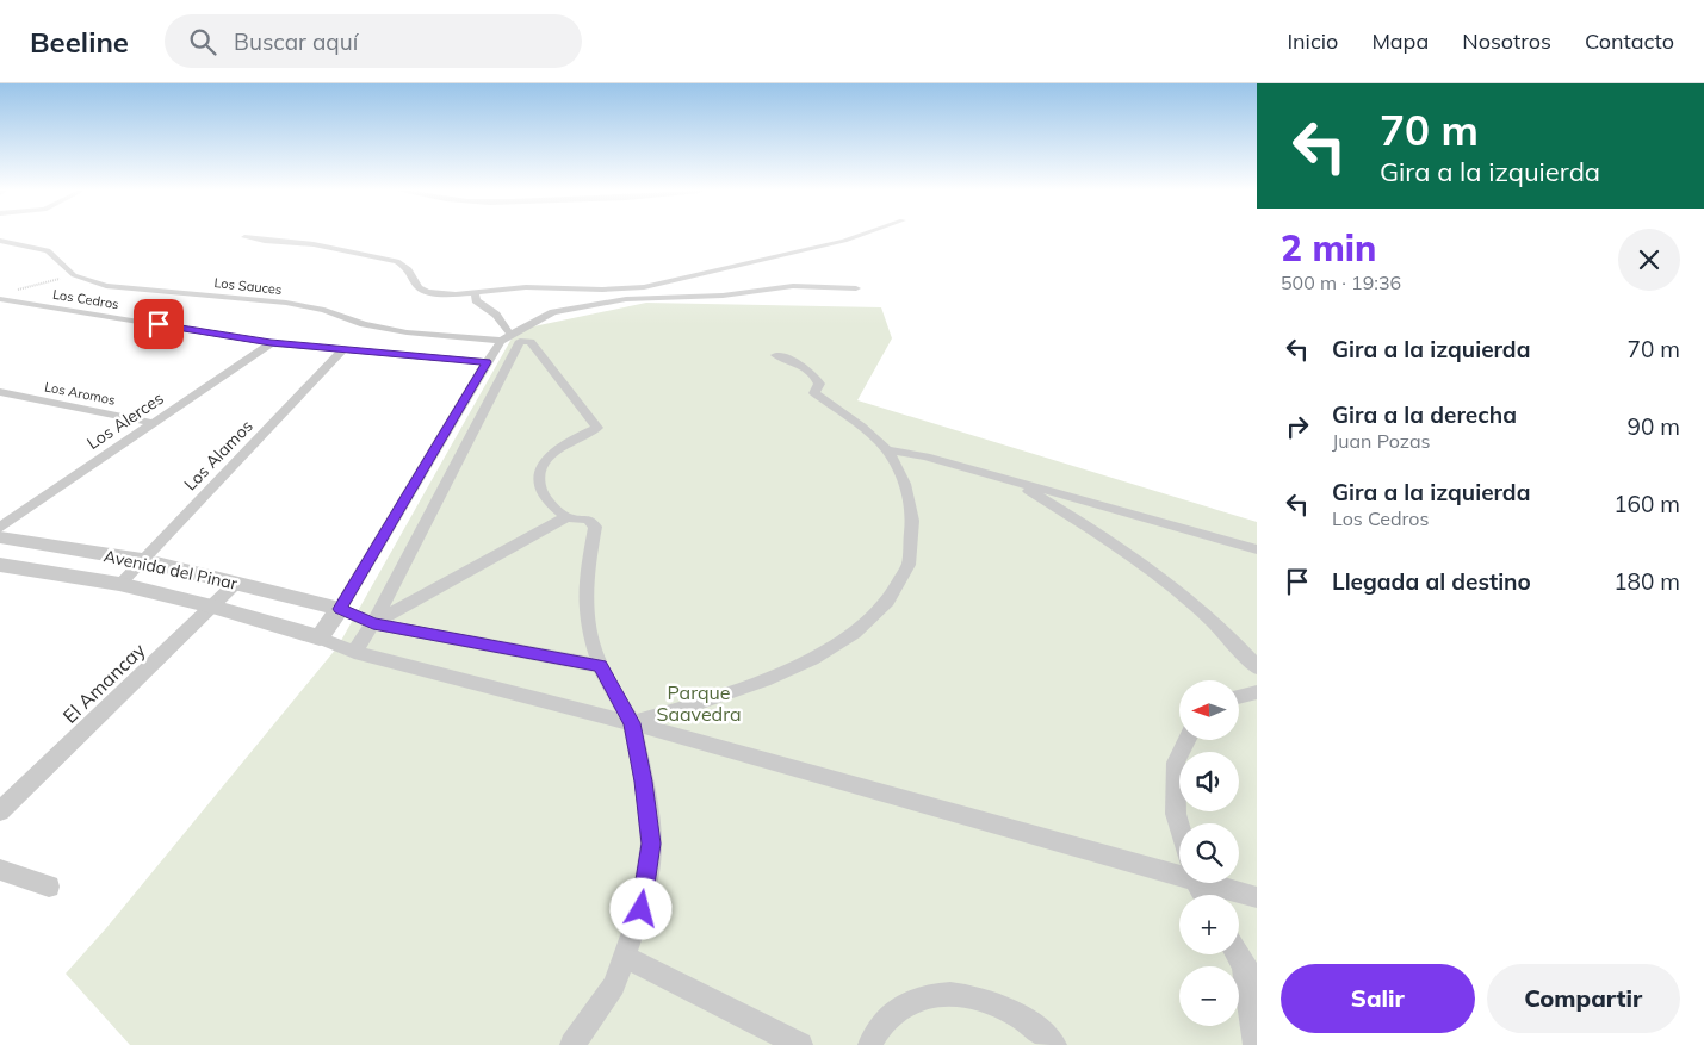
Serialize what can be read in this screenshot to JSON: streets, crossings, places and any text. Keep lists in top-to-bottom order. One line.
{"streets":{"street":["Los Sauces","Los Cedros","Los Aromos","Los Alerces","Los Alamos","Avenida del Pinar","El Amancay"]},"crossings":[["Los Cedros","Los Alerces"],["Los Cedros","Los Alamos"],["Los Aromos","Los Alerces"],["Los Alamos","Avenida del Pinar"],["Avenida del Pinar","El Amancay"]],"parks":["Parque Saavedra"],"north":"left","page":{"header":"Beeline","search":"Buscar aquí","nav":["Inicio","Mapa","Nosotros","Contacto"],"turn":["70 m","Gira a la izquierda"],"heading":["2 min","500 m · 19:36"],"list":[{"name":"Gira a la izquierda","value":"70 m"},{"name":"Gira a la derecha","note":"Juan Pozas","value":"90 m"},{"name":"Gira a la izquierda","note":"Los Cedros","value":"160 m"},{"name":"Llegada al destino","value":"180 m"}],"map_buttons":["+","−"],"buttons":["Salir","Compartir"]}}
